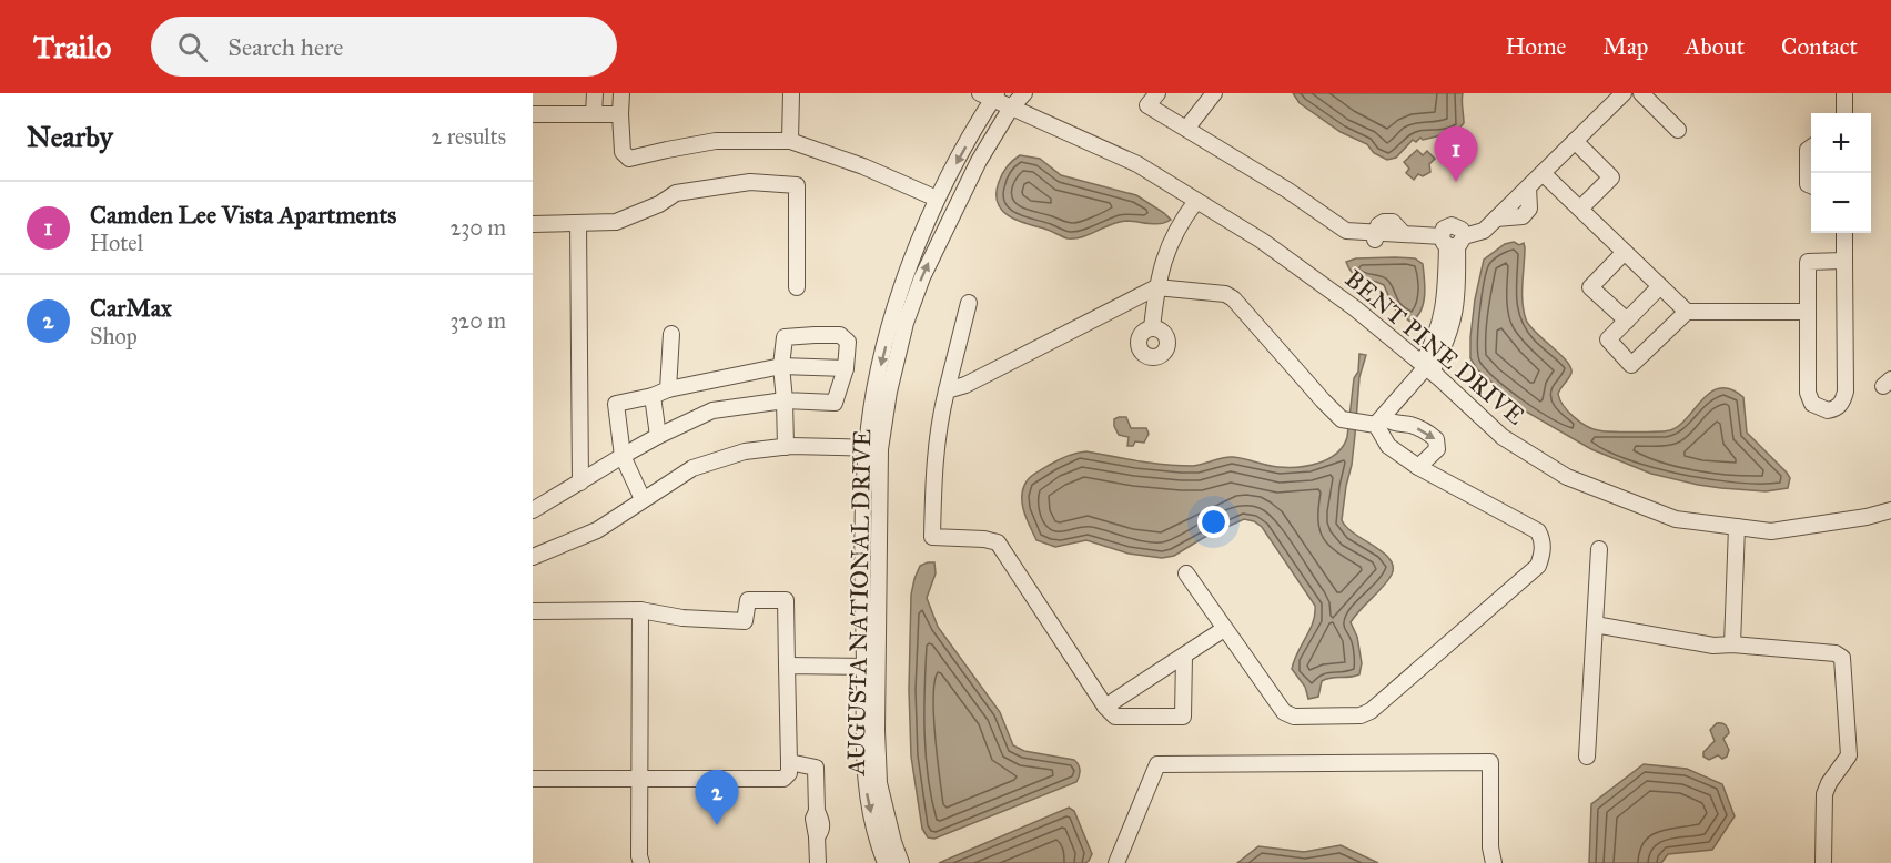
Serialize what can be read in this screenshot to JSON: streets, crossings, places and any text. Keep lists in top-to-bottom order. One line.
{"streets":{"street":["BENT PINE DRIVE","AUGUSTA NATIONAL DRIVE"]},"crossings":[["BENT PINE DRIVE","AUGUSTA NATIONAL DRIVE"]],"page":{"header":"Trailo","search":"Search here","nav":["Home","Map","About","Contact"],"heading":["Nearby","2 results"],"map_buttons":["+","−"],"pins":["1","2"],"list":[{"mark":"1","name":"Camden Lee Vista Apartments","note":"Hotel","value":"230 m"},{"mark":"2","name":"CarMax","note":"Shop","value":"320 m"}]}}
